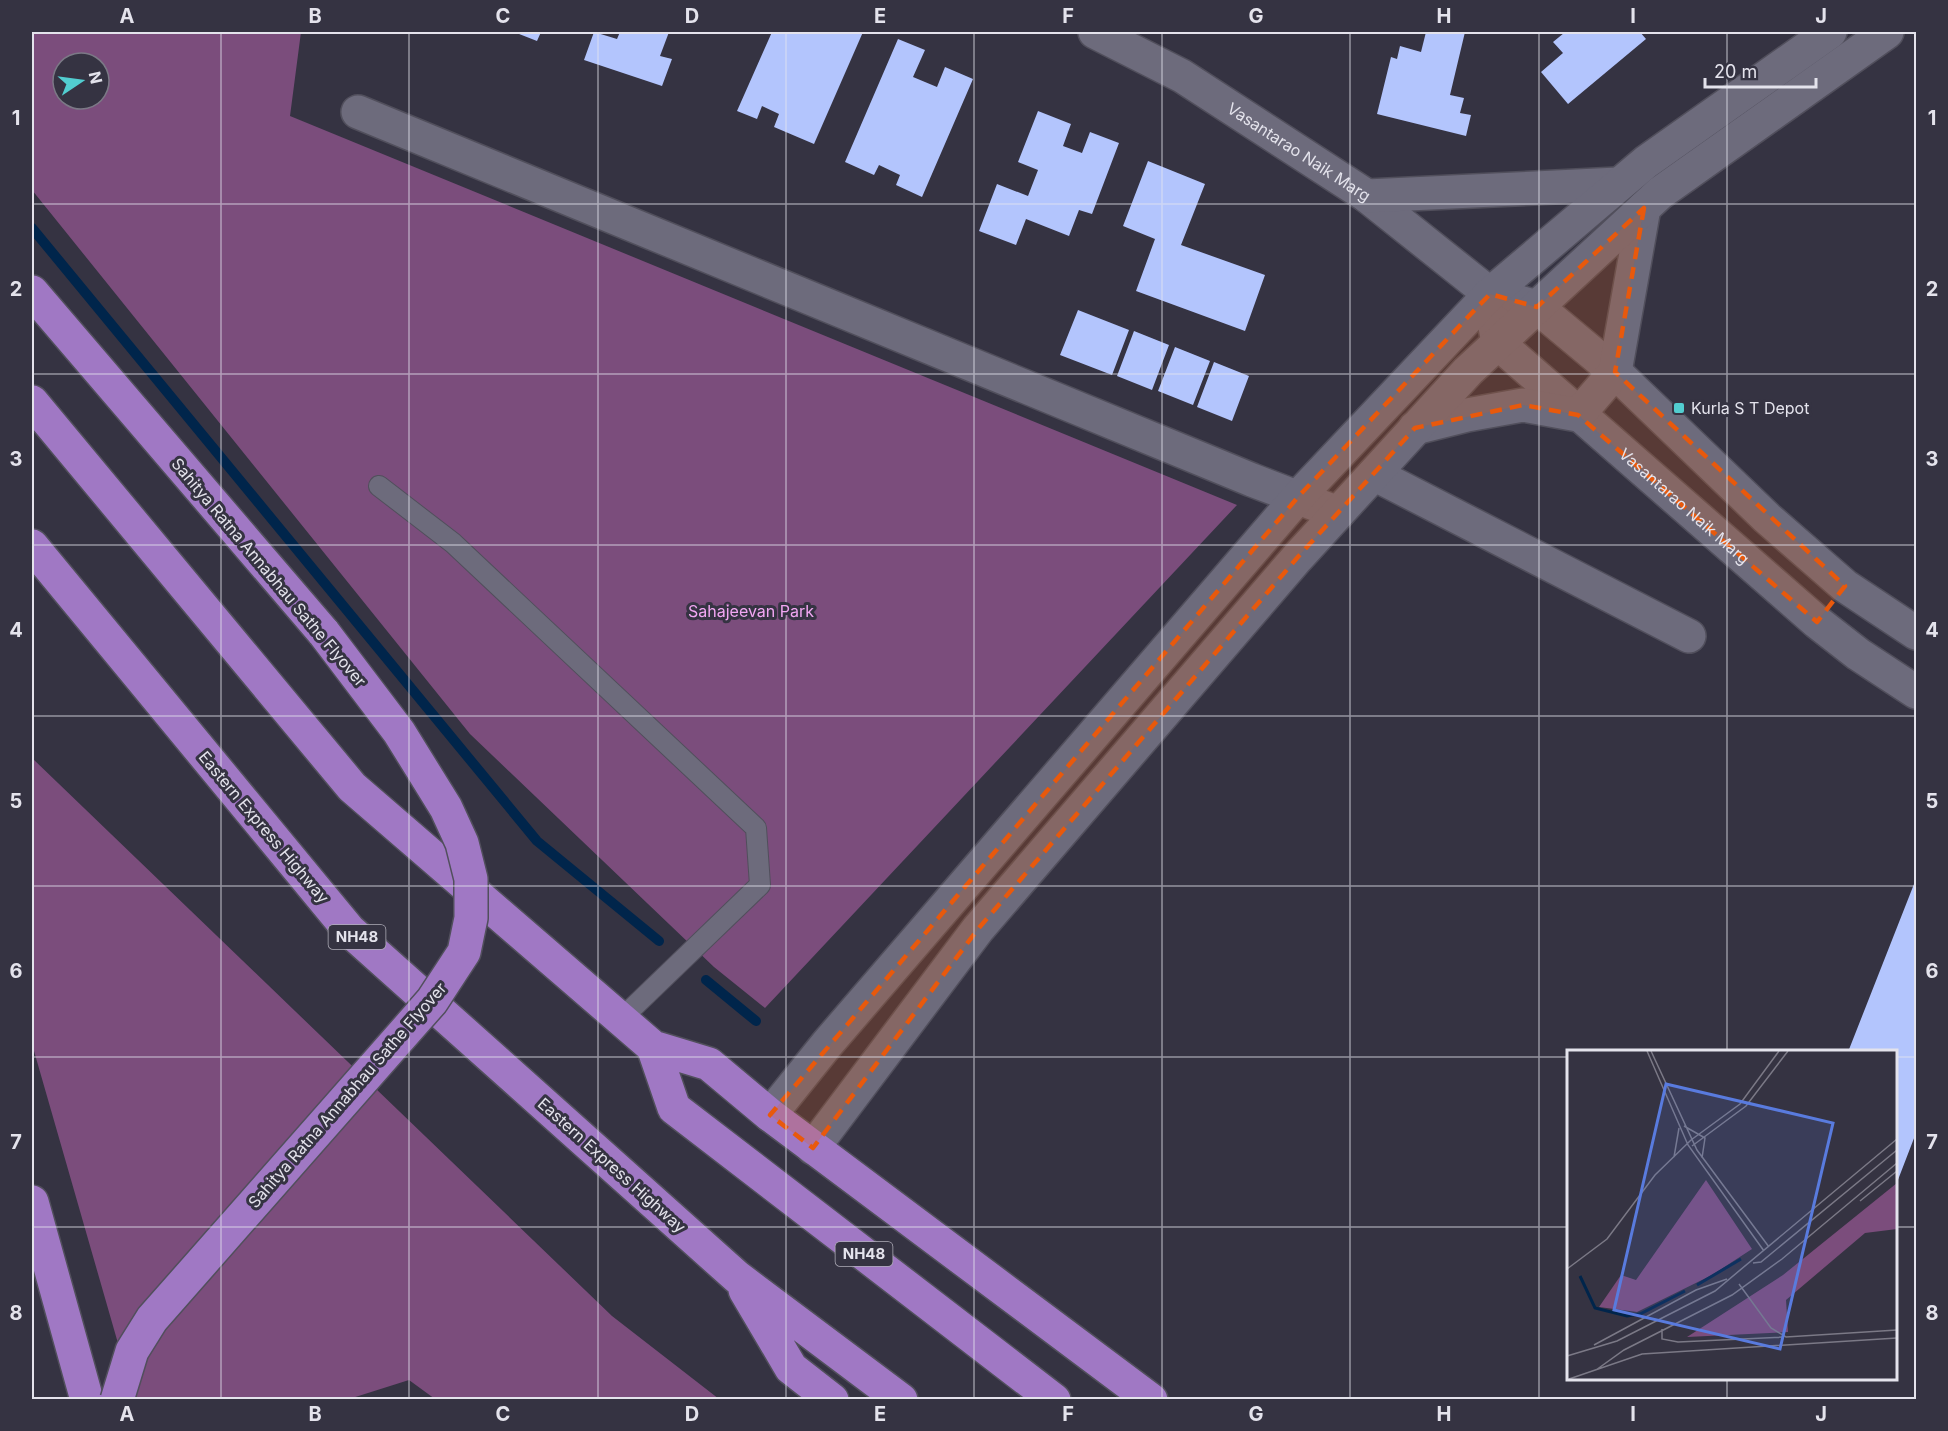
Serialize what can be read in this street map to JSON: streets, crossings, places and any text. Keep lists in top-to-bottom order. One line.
{"streets":{"highway":["Sahitya Ratna Annabhau Sathe Flyover","Eastern Express Highway","NH48"],"street":["Vasantarao Naik Marg"]},"crossings":[["Eastern Express Highway","NH48"]],"parks":["Sahajeevan Park"],"places":{"transit":["Kurla S T Depot"]},"scale_bar":"20 m","north":"right","grid":{"columns":["A","B","C","D","E","F","G","H","I","J"],"rows":["1","2","3","4","5","6","7","8"]}}
